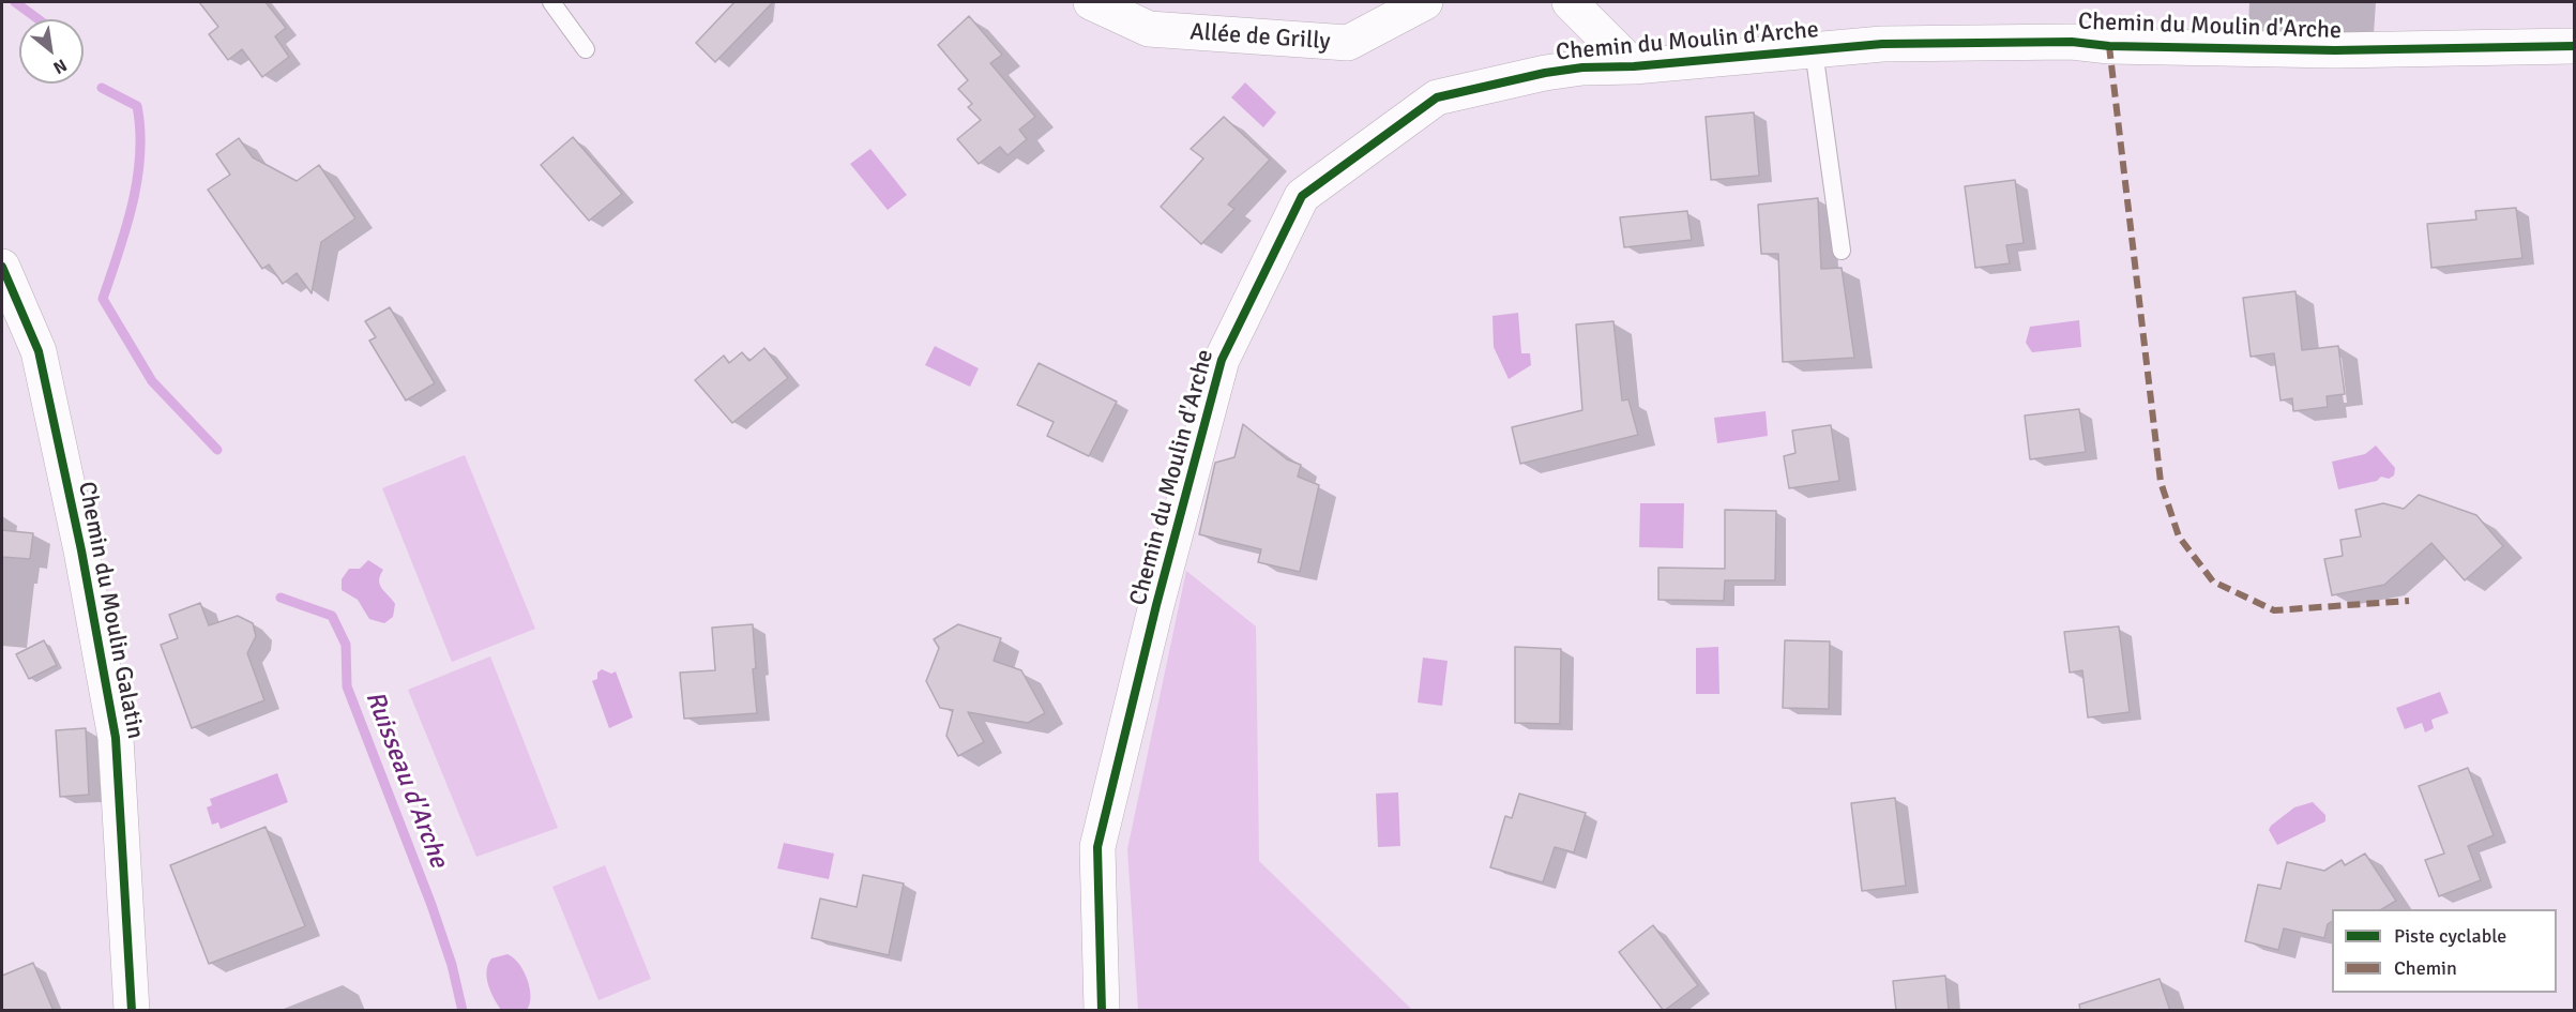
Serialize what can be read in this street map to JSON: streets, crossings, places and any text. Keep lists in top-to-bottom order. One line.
{"streets":{"street":["Chemin du Moulin d'Arche","Allée de Grilly","Chemin du Moulin Galatin"]},"water":["Ruisseau d'Arche"],"legend":["Piste cyclable","Chemin"],"north":"bottom right"}
